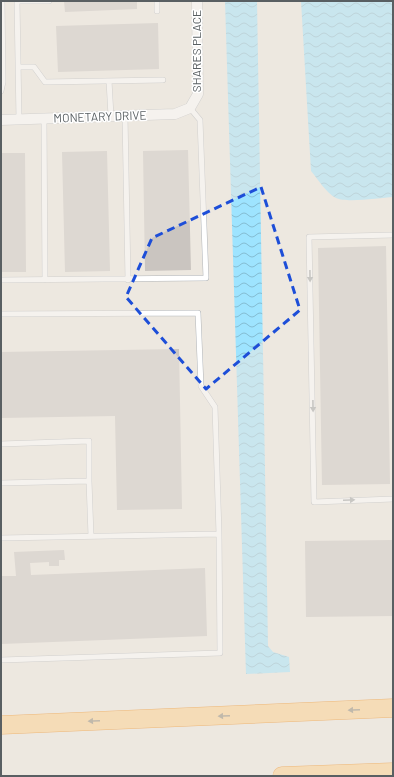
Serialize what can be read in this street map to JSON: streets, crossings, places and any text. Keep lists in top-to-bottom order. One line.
{"streets":{"street":["SHARES PLACE","MONETARY DRIVE"]},"crossings":[["SHARES PLACE","MONETARY DRIVE"]]}
